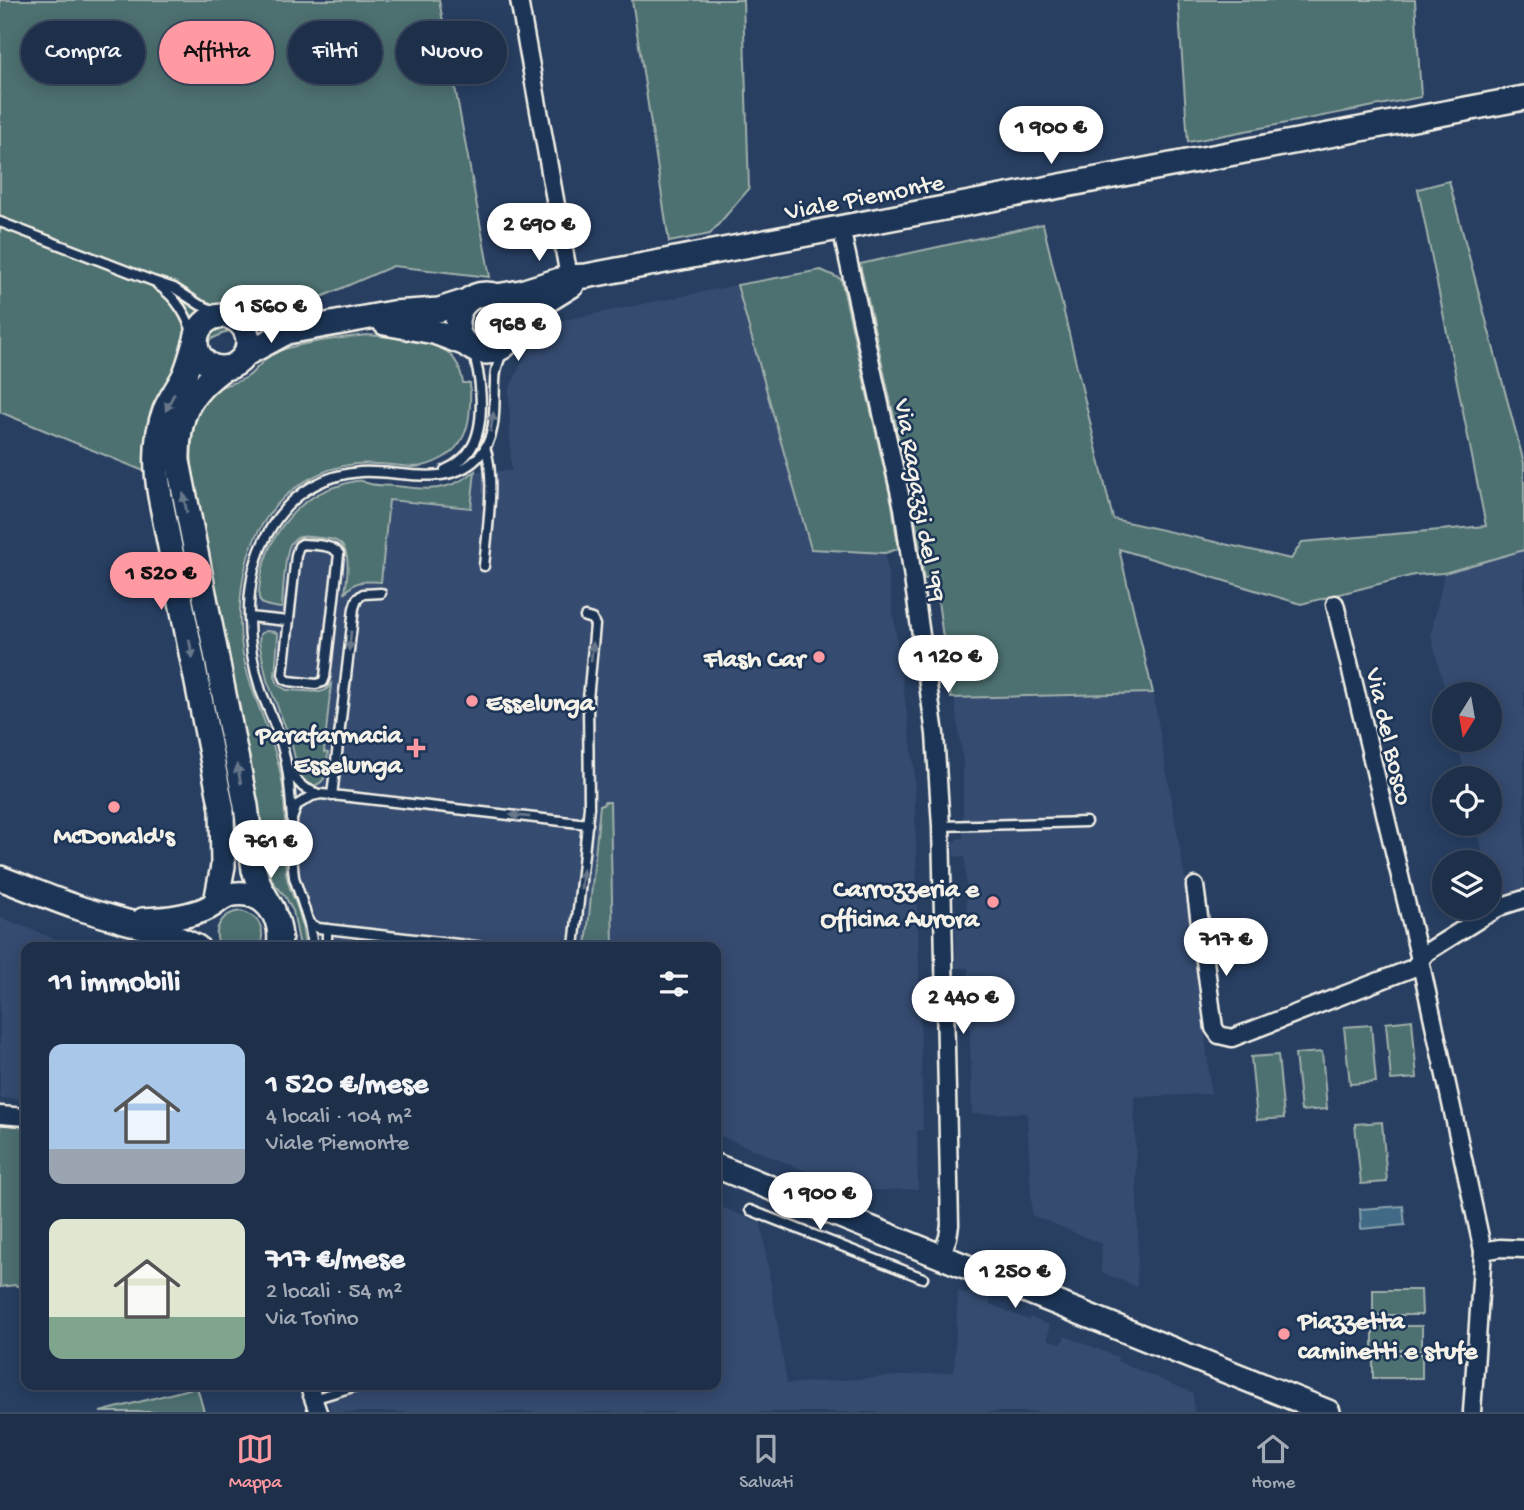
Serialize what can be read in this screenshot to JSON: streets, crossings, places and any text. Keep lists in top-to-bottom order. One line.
{"streets":{"street":["Viale Piemonte","Via Ragazzi del '99","Via del Bosco"]},"crossings":[["Viale Piemonte","Via Ragazzi del '99"]],"places":{"other":["Flash Car","Esselunga","McDonald's","Carrozzeria e Officina Aurora","Piazzetta caminetti e stufe"],"health":["Parafarmacia Esselunga"]},"north":"bottom","page":{"chip":["Compra","Affitta","Filtri","Nuovo"],"price":["1 900 €","2 690 €","1 560 €","968 €","1 520 €","1 120 €","761 €","717 €","2 440 €","1 900 €","1 250 €"],"heading":"11 immobili","list":[{"name":"1 520 €/mese","note":"4 locali · 104 m² · Viale Piemonte"},{"name":"717 €/mese","note":"2 locali · 54 m² · Via Torino"}],"tabs":["Mappa","Salvati","Home"]}}
